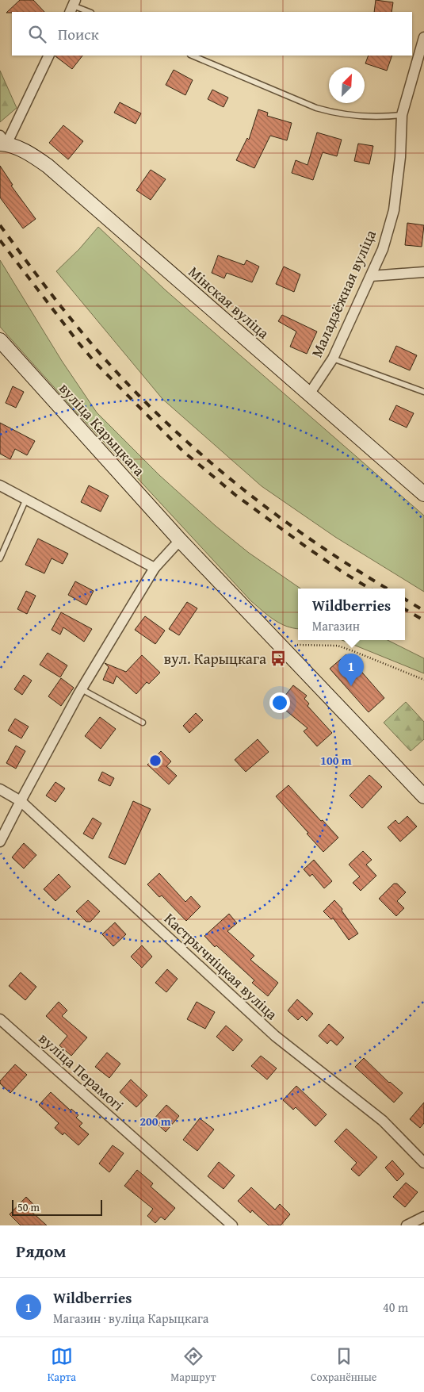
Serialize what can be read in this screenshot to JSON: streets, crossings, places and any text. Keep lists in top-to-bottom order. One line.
{"streets":{"street":["Маладзёжная вуліца","Мінская вуліца","вуліца Карыцкага","Кастрычніцкая вуліца","вуліца Перамогі"]},"crossings":[["Маладзёжная вуліца","Мінская вуліца"]],"places":{"bus stop":["вул. Карыцкага"]},"scale_bar":"50 m","north":"top right","page":{"search":"Поиск","popup":["Wildberries","Магазин"],"pins":"1","scale":"50 m","heading":"Рядом","list":[{"mark":"1","name":"Wildberries","note":"Магазин · вуліца Карыцкага","value":"40 m"}],"nav":["Карта","Маршрут","Сохранённые"]},"rings":["100 m","200 m"]}
